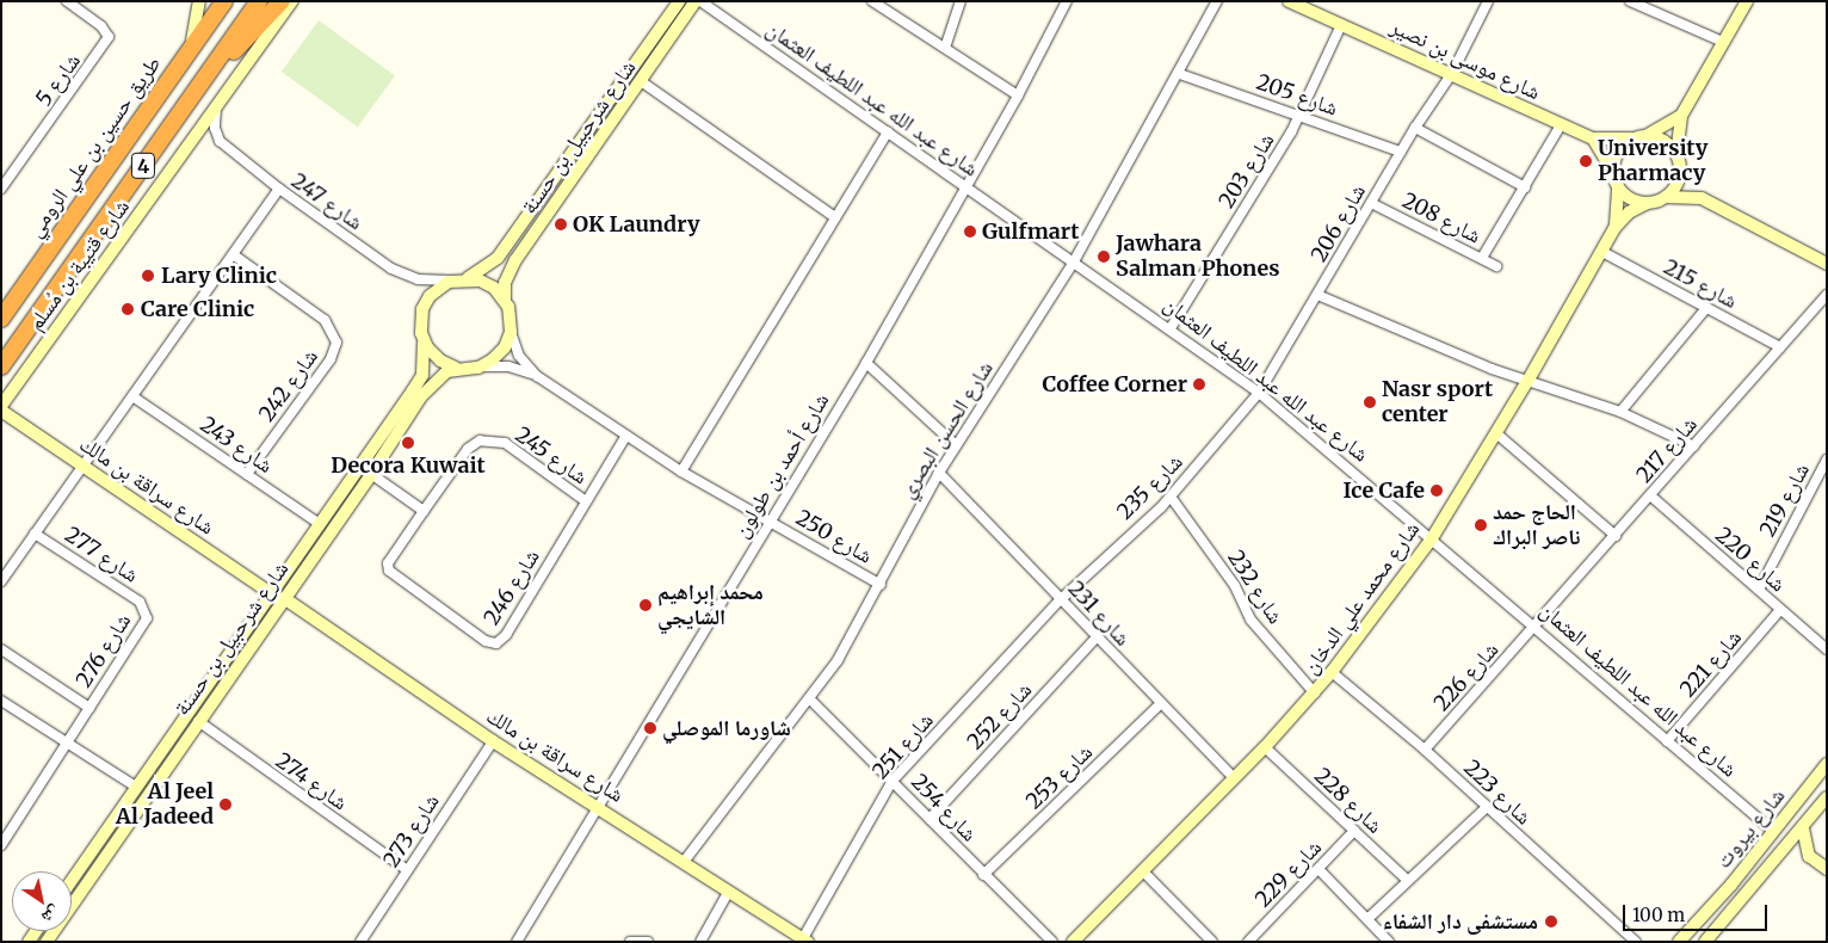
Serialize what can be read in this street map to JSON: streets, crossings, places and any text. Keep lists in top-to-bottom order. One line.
{"streets":{"highway":["طريق حسين بن علي الرومي","4"],"street":["شارع موسى بن نصير","شارع 5","شارع 205","شارع عبد الله عبد اللطيف العثمان","شارع شرحبيل بن حسنة","شارع 203","شارع 247","شارع 208","شارع 206","شارع قتيبة بن مُسلم","شارع 215","شارع 242","شارع الحسن البصري","شارع 243","شارع 217","شارع 245","شارع أحمد بن طولون","شارع سراقة بن مالك","شارع 235","شارع 219","شارع 250","شارع 277","شارع 220","شارع 246","شارع 232","شارع محمد علي الدخان","شارع 231","شارع 276","شارع 221","شارع 226","شارع 252","شارع 251","شارع 253","شارع 274","شارع 223","شارع 228","شارع 254","شارع بيروت","شارع 273","شارع 229"]},"crossings":[["شارع موسى بن نصير","شارع 203"],["شارع موسى بن نصير","شارع 206"],["شارع موسى بن نصير","شارع محمد علي الدخان"],["شارع 205","شارع 203"],["شارع 205","شارع 206"],["شارع 205","شارع الحسن البصري"],["شارع عبد الله عبد اللطيف العثمان","شارع 203"],["شارع عبد الله عبد اللطيف العثمان","شارع 206"],["شارع عبد الله عبد اللطيف العثمان","شارع الحسن البصري"],["شارع عبد الله عبد اللطيف العثمان","شارع 217"],["شارع عبد الله عبد اللطيف العثمان","شارع أحمد بن طولون"],["شارع عبد الله عبد اللطيف العثمان","شارع 235"],["شارع عبد الله عبد اللطيف العثمان","شارع محمد علي الدخان"],["شارع عبد الله عبد اللطيف العثمان","شارع 221"],["شارع عبد الله عبد اللطيف العثمان","شارع 226"],["شارع عبد الله عبد اللطيف العثمان","شارع بيروت"],["شارع شرحبيل بن حسنة","شارع 247"],["شارع شرحبيل بن حسنة","شارع 243"],["شارع شرحبيل بن حسنة","شارع سراقة بن مالك"],["شارع شرحبيل بن حسنة","شارع 274"],["شارع 247","شارع قتيبة بن مُسلم"],["شارع 208","شارع 206"],["شارع 206","شارع 235"],["شارع 215","شارع 217"],["شارع 215","شارع محمد علي الدخان"],["شارع 242","شارع 243"],["شارع الحسن البصري","شارع سراقة بن مالك"],["شارع الحسن البصري","شارع 250"],["شارع الحسن البصري","شارع 231"],["شارع الحسن البصري","شارع 254"],["شارع 217","شارع 220"],["شارع 217","شارع 226"],["شارع 245","شارع 246"],["شارع أحمد بن طولون","شارع سراقة بن مالك"],["شارع أحمد بن طولون","شارع 250"],["شارع سراقة بن مالك","شارع 251"],["شارع سراقة بن مالك","شارع 273"],["شارع 235","شارع 232"],["شارع 235","شارع 231"],["شارع 235","شارع 251"],["شارع 219","شارع 220"],["شارع 277","شارع 276"],["شارع 220","شارع 221"],["شارع 232","شارع محمد علي الدخان"],["شارع محمد علي الدخان","شارع 231"],["شارع محمد علي الدخان","شارع 223"],["شارع محمد علي الدخان","شارع 228"],["شارع 231","شارع 252"],["شارع 231","شارع 251"],["شارع 231","شارع 253"],["شارع 226","شارع 223"],["شارع 252","شارع 254"],["شارع 251","شارع 254"],["شارع 253","شارع 254"],["شارع 274","شارع 273"],["شارع 228","شارع 229"]],"places":["University Pharmacy","OK Laundry","Gulfmart","Jawhara Salman Phones","Lary Clinic","Care Clinic","Coffee Corner","Nasr sport center","Decora Kuwait","Ice Cafe","الحاج حمد ناصر البراك","محمد إبراهيم الشايجي","شاورما الموصلي","Al Jeel Al Jadeed","مستشفى دار الشفاء"],"scale_bar":"100 m","north":"bottom right"}
